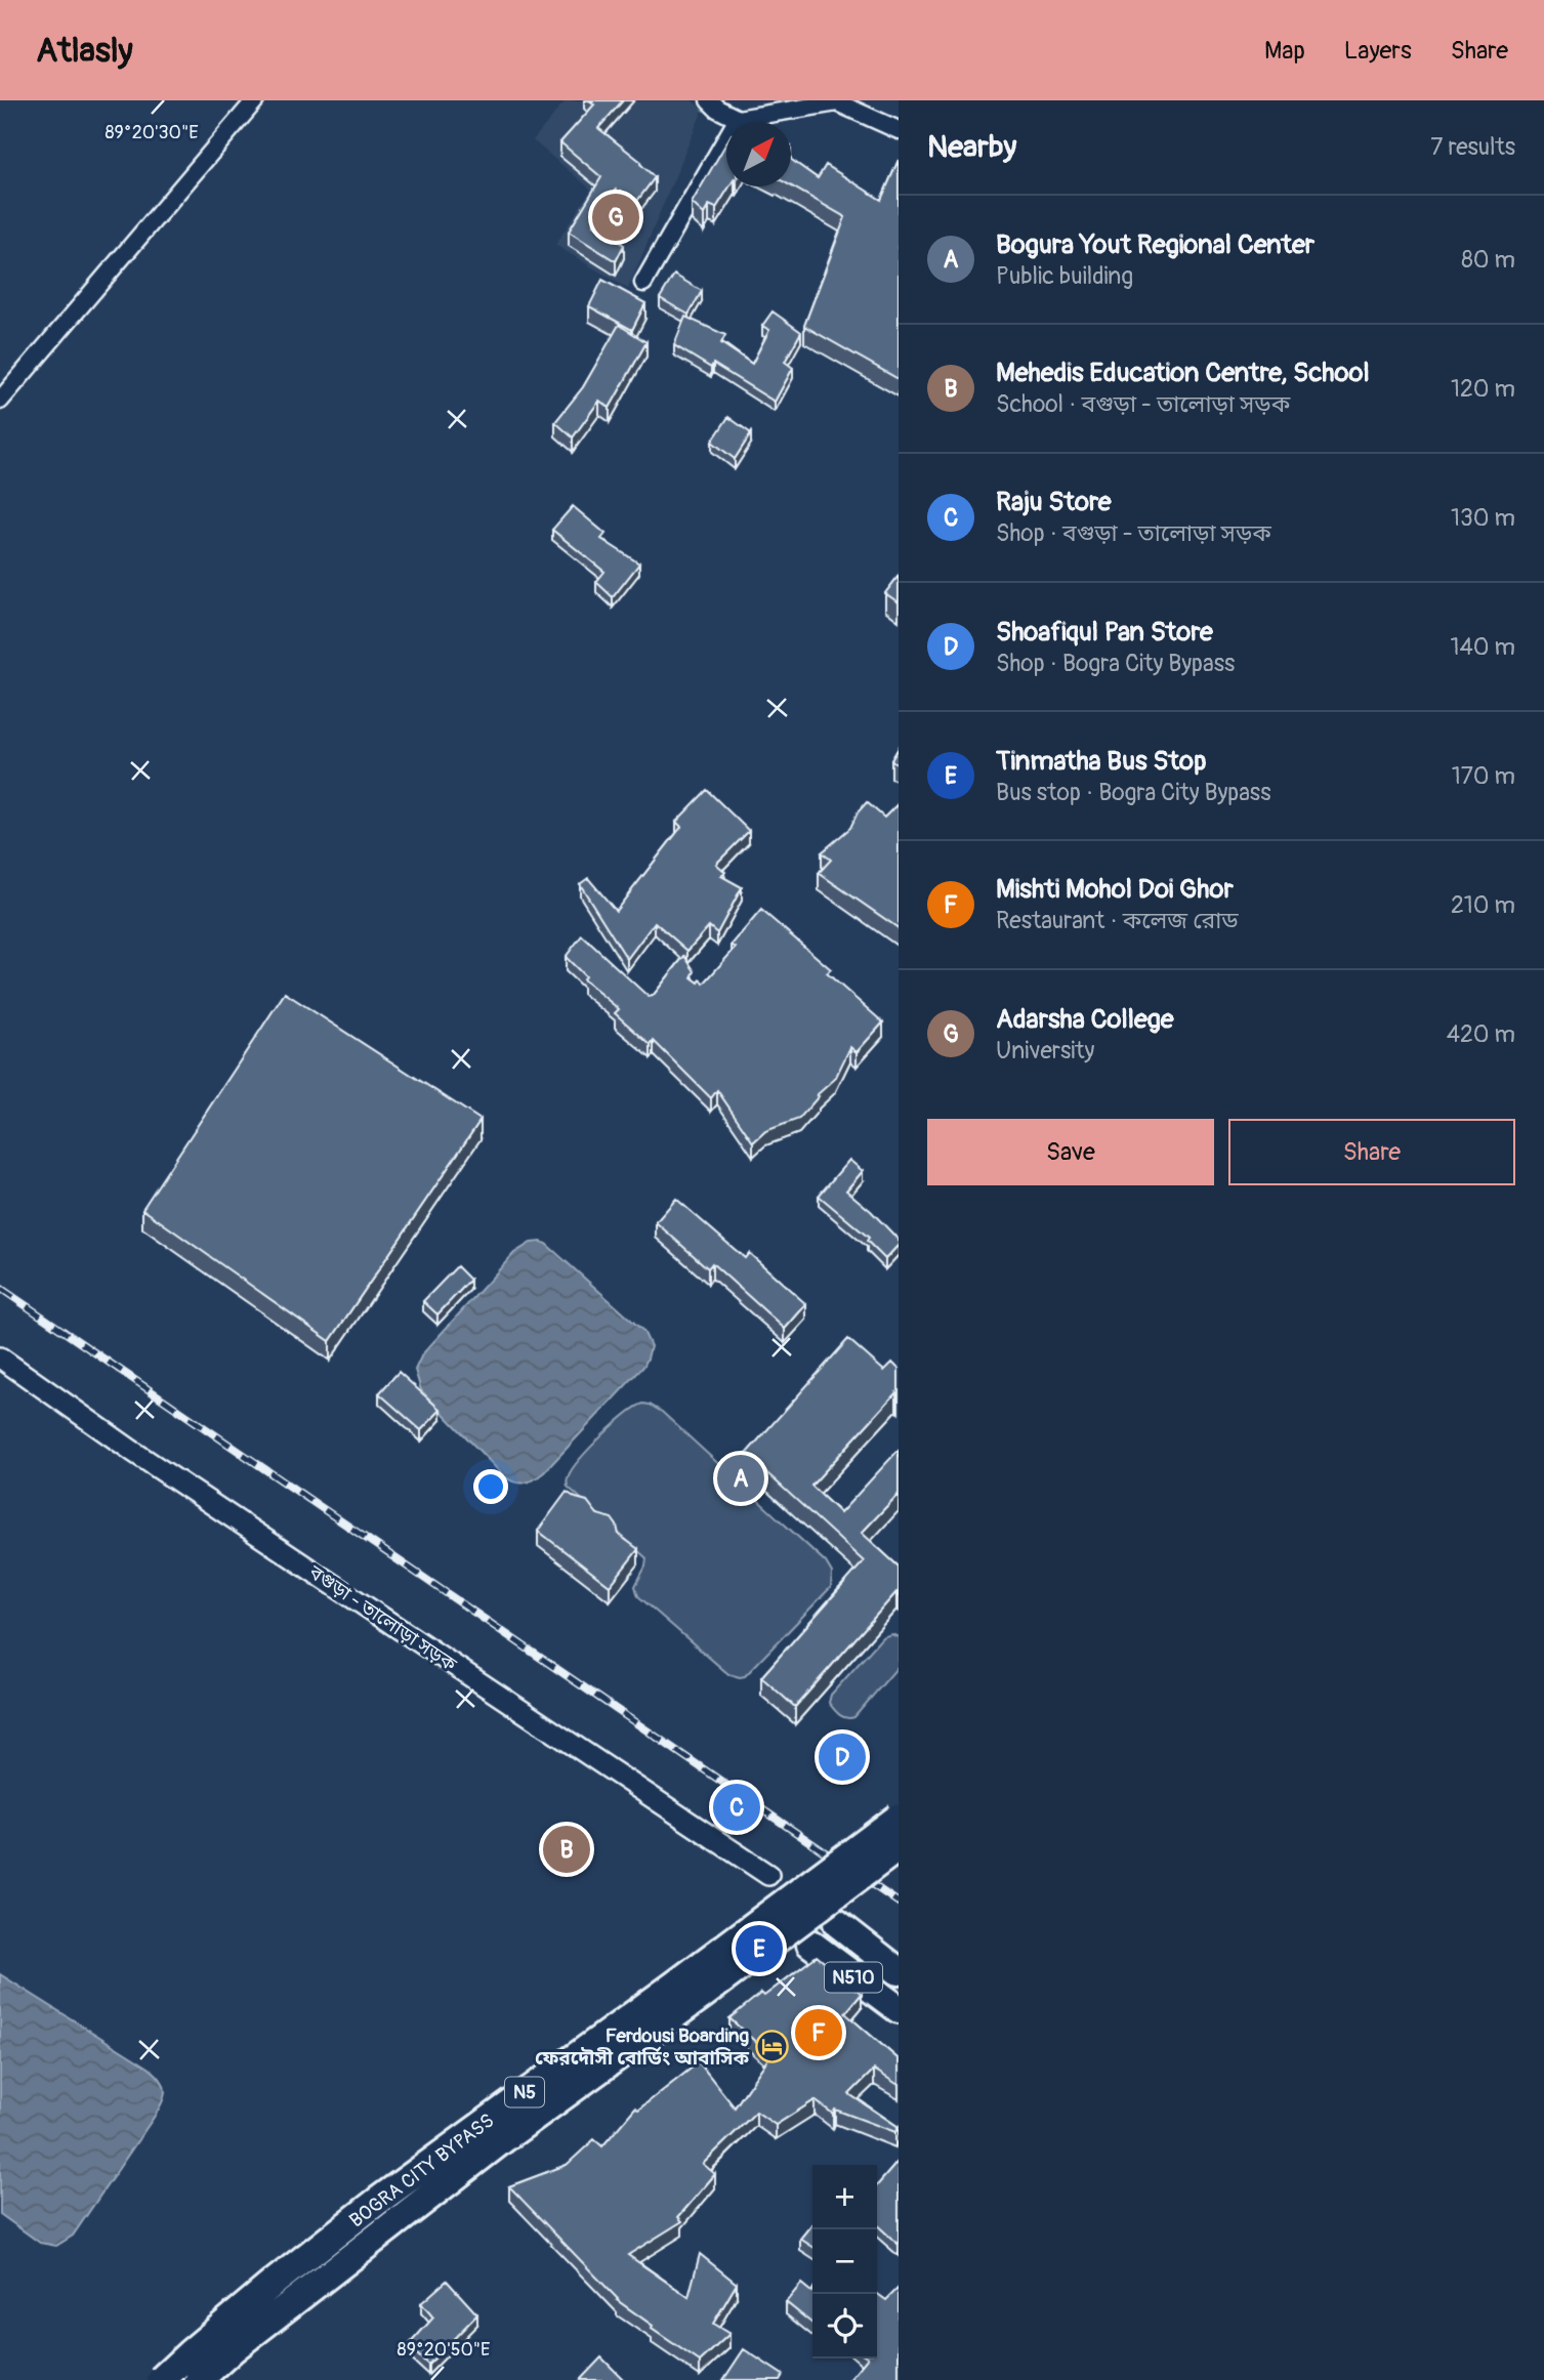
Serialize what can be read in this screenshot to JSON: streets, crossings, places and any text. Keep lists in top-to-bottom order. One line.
{"streets":{"highway":["N510","N5","BOGRA CITY BYPASS"],"street":["বগুড়া - তালোড়া সড়ক"]},"places":{"hotel":["Ferdousi Boarding ফেরদৌসী বোর্ডিং আবাসিক"]},"north":"top right","page":{"header":"Atlasly","nav":["Map","Layers","Share"],"heading":["Nearby","7 results"],"pins":["G","A","D","C","B","E","F"],"list":[{"mark":"A","name":"Bogura Yout Regional Center","note":"Public building","value":"80 m"},{"mark":"B","name":"Mehedis Education Centre, School","note":"School · বগুড়া - তালোড়া সড়ক","value":"120 m"},{"mark":"C","name":"Raju Store","note":"Shop · বগুড়া - তালোড়া সড়ক","value":"130 m"},{"mark":"D","name":"Shoafiqul Pan Store","note":"Shop · Bogra City Bypass","value":"140 m"},{"mark":"E","name":"Tinmatha Bus Stop","note":"Bus stop · Bogra City Bypass","value":"170 m"},{"mark":"F","name":"Mishti Mohol Doi Ghor","note":"Restaurant · কলেজ রোড","value":"210 m"},{"mark":"G","name":"Adarsha College","note":"University","value":"420 m"}],"buttons":["Save","Share"],"map_buttons":["+","−"]},"coordinates":["89°20'30\"E","89°20'50\"E"]}
